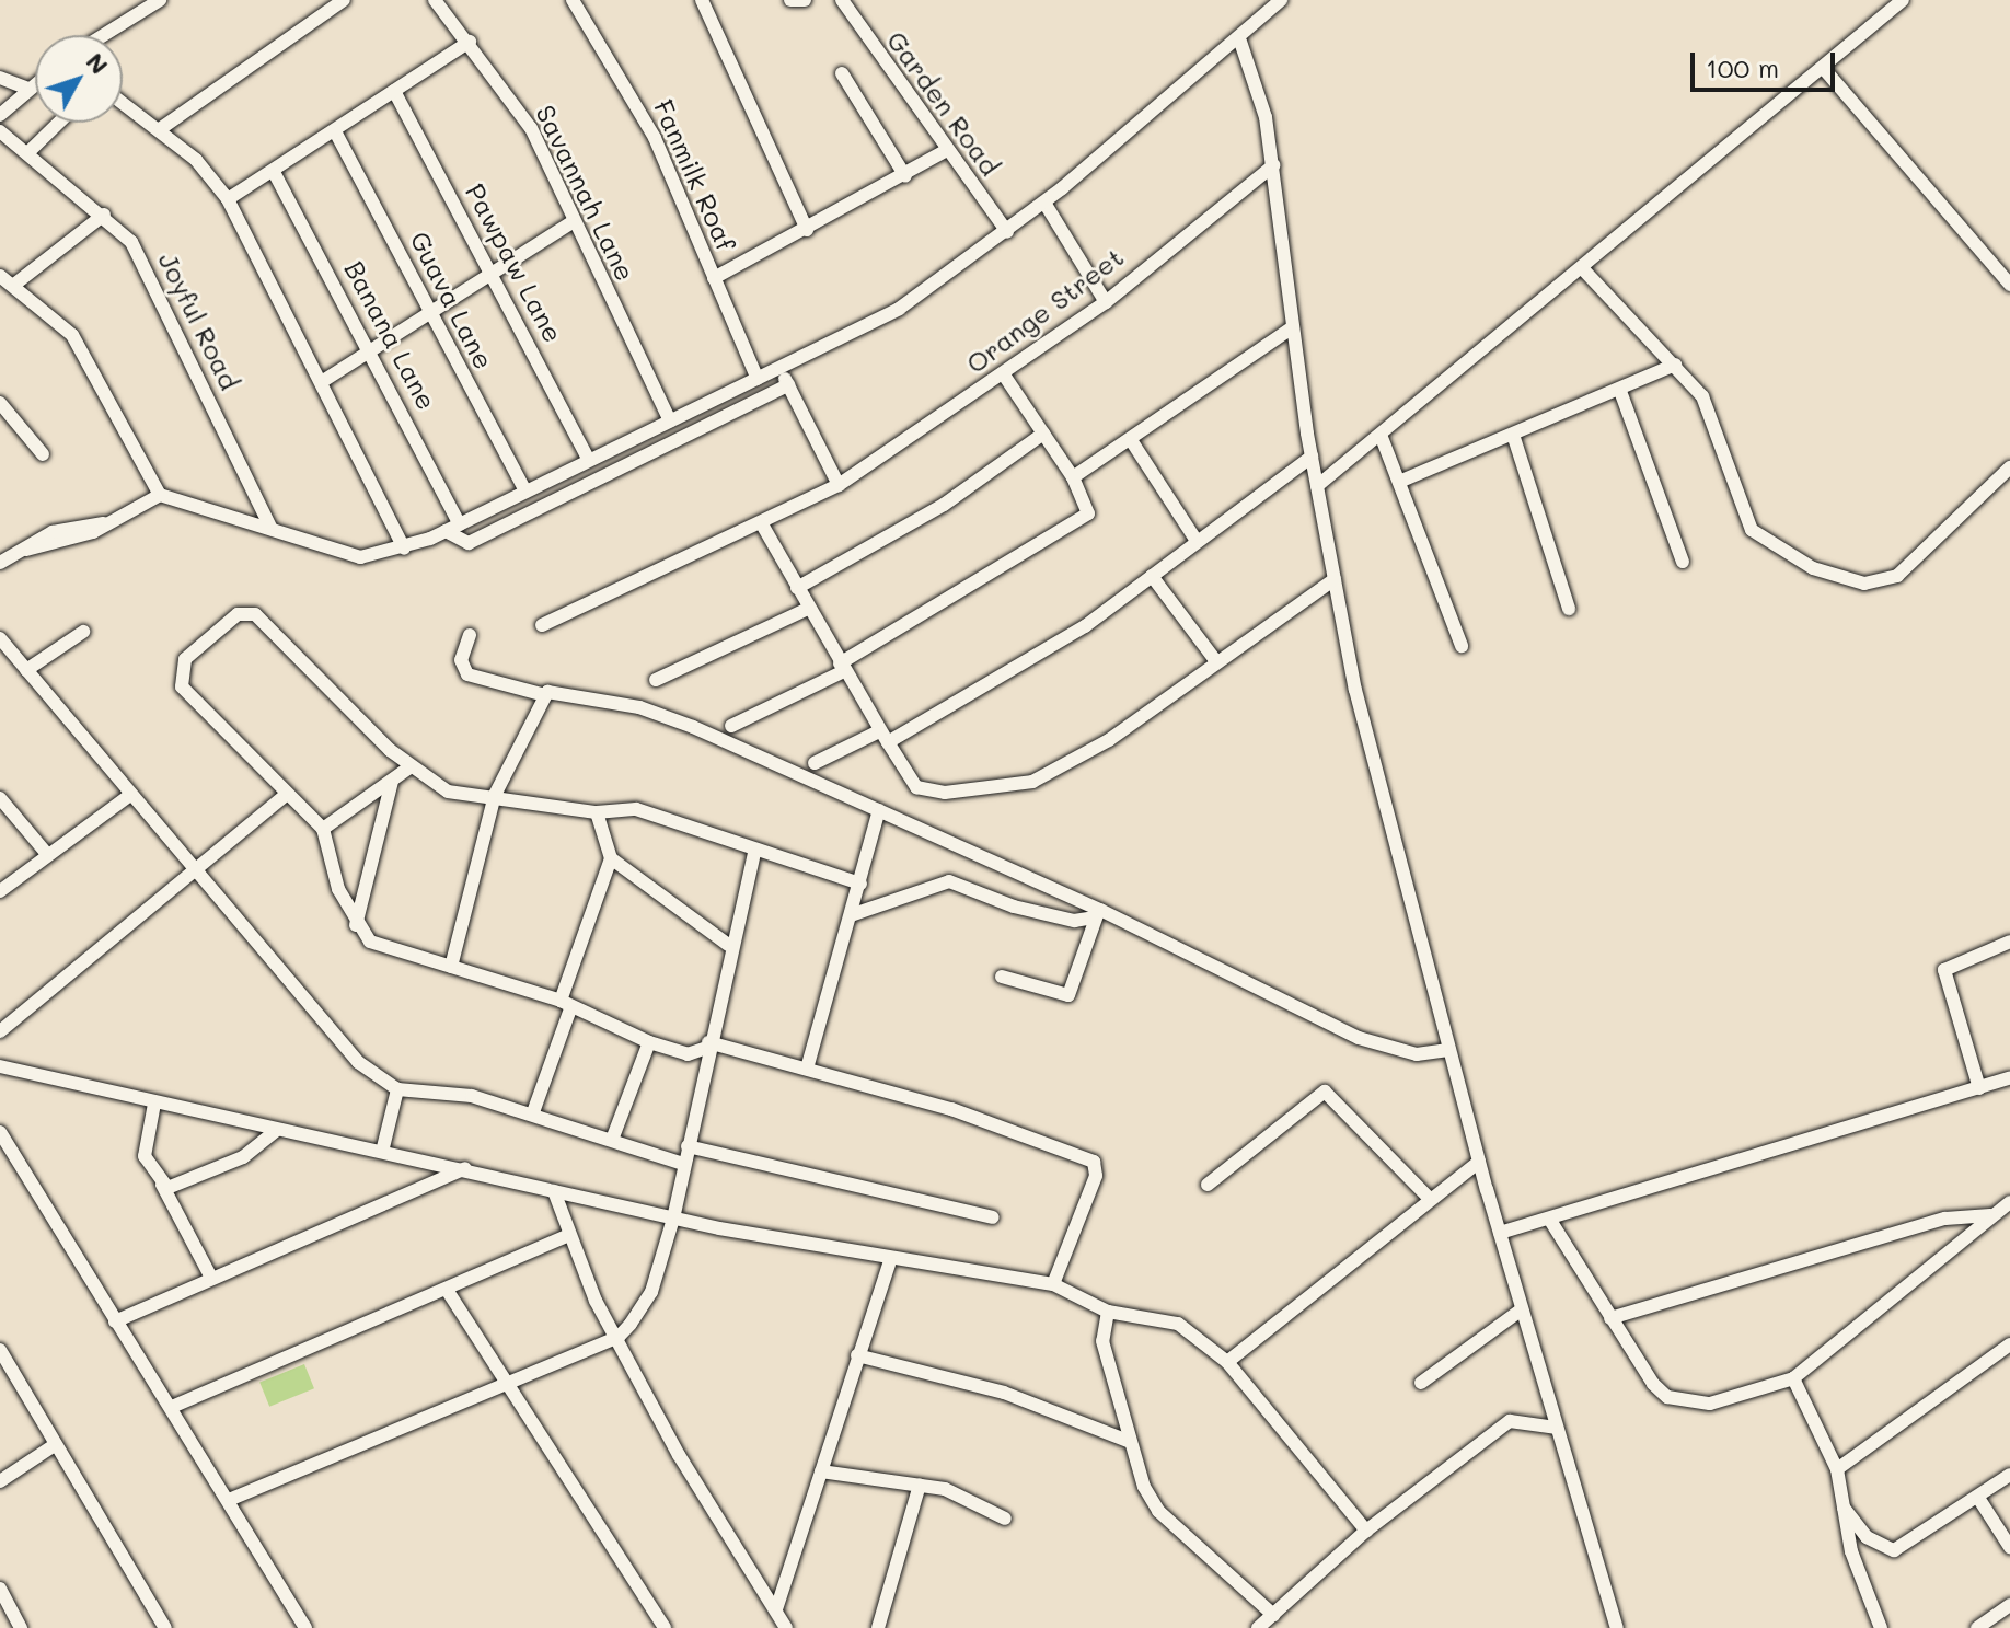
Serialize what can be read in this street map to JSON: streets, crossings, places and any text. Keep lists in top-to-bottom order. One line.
{"streets":{"street":["Garden Road","Fanmilk Roaf","Savannah Lane","Pawpaw Lane","Guava Lane","Orange Street","Joyful Road","Banana Lane"]},"scale_bar":"100 m","north":"top right"}
